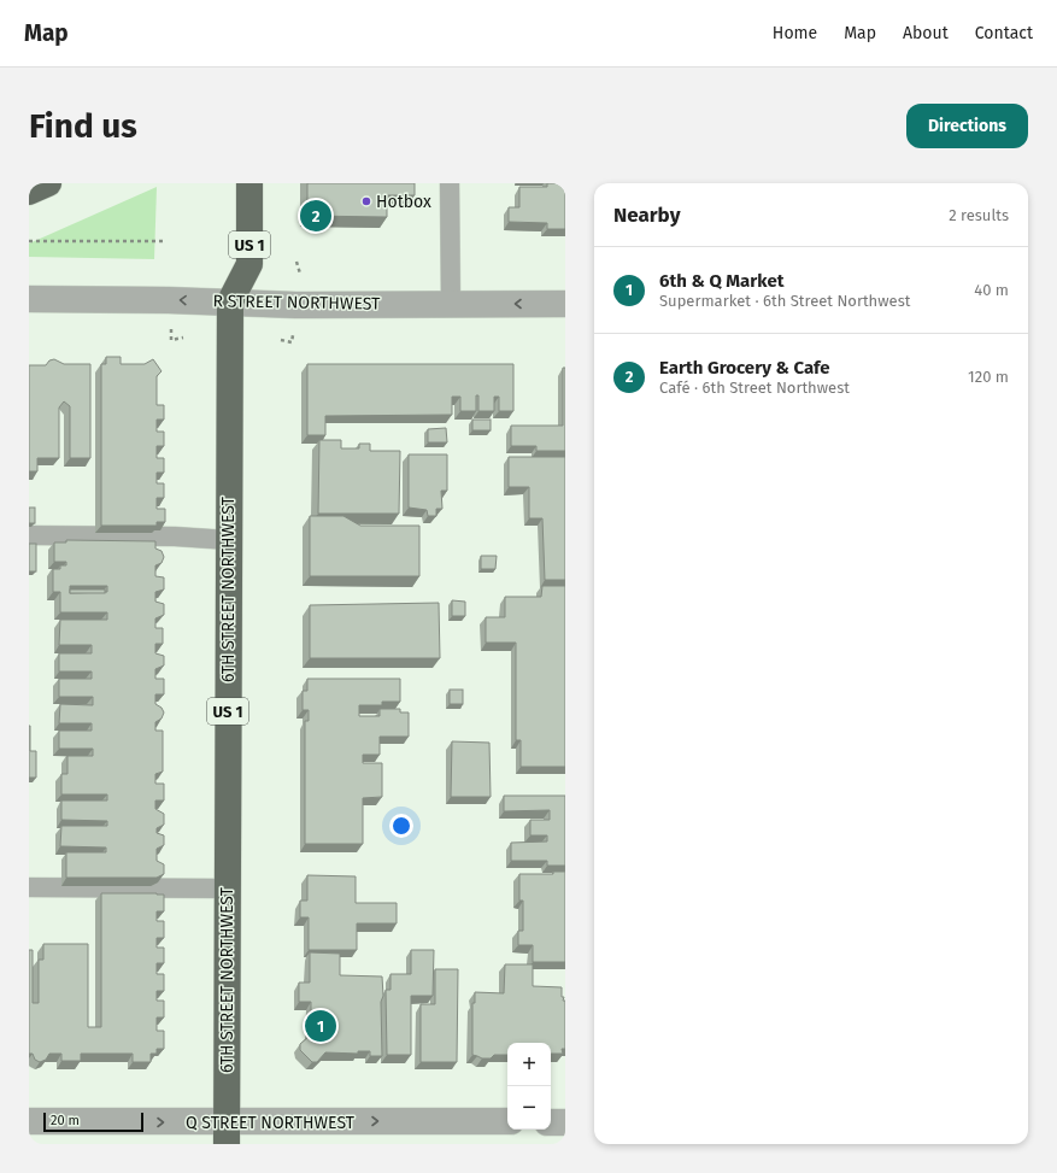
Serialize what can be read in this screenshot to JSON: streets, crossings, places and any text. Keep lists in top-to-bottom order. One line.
{"streets":{"highway":["US 1","6TH STREET NORTHWEST"],"street":["R STREET NORTHWEST","Q STREET NORTHWEST"]},"crossings":[["R STREET NORTHWEST","6TH STREET NORTHWEST"],["6TH STREET NORTHWEST","Q STREET NORTHWEST"]],"one_way":["R STREET NORTHWEST","Q STREET NORTHWEST"],"places":["Hotbox"],"scale_bar":"20 m","page":{"header":"Map","nav":["Home","Map","About","Contact"],"buttons":"Directions","title":"Find us","heading":["Nearby","2 results"],"pins":["2","1"],"list":[{"mark":"1","name":"6th & Q Market","note":"Supermarket · 6th Street Northwest","value":"40 m"},{"mark":"2","name":"Earth Grocery & Cafe","note":"Café · 6th Street Northwest","value":"120 m"}],"map_buttons":["+","−"],"scale":"20 m"}}
